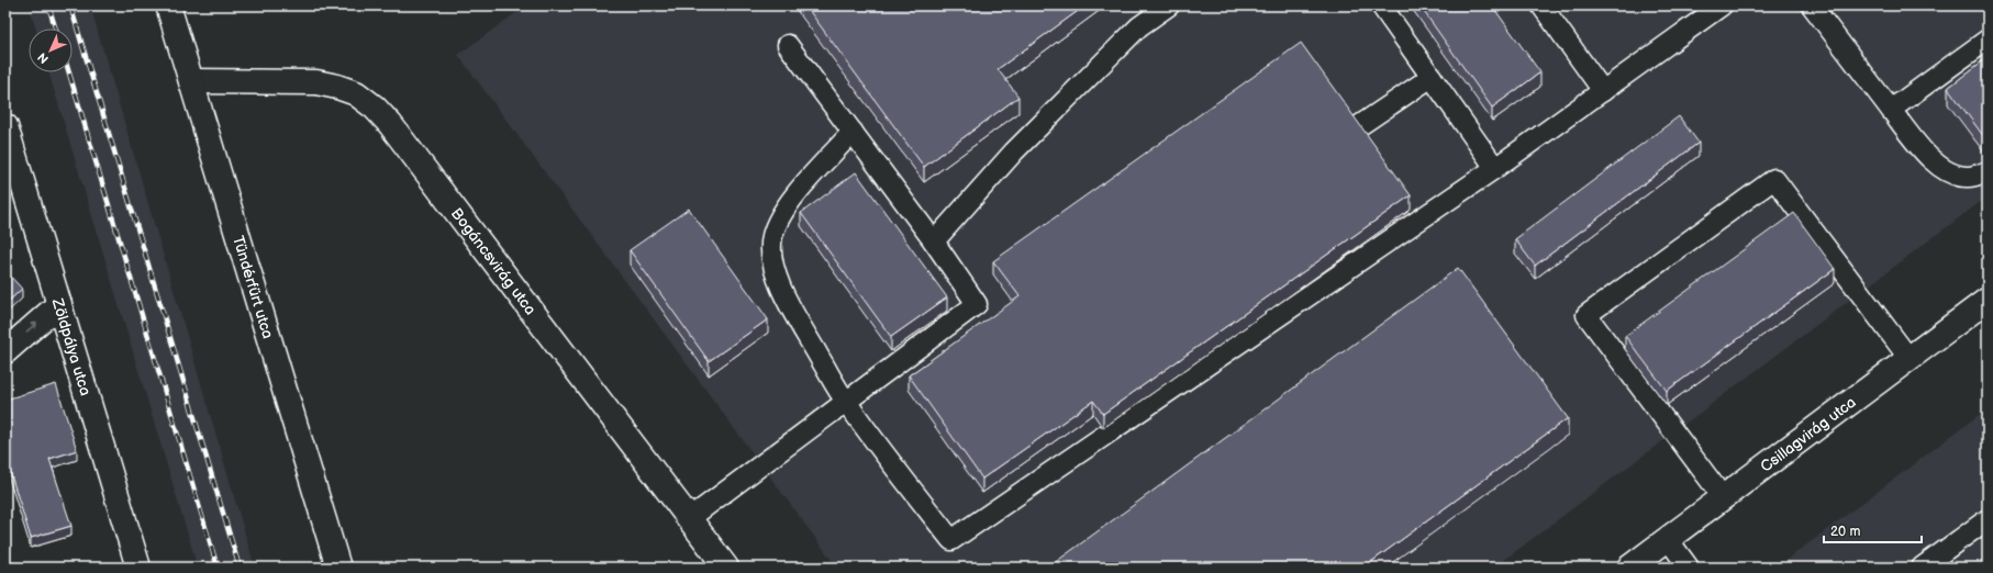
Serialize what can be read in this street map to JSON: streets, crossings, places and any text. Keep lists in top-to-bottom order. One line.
{"streets":{"street":["Bogáncsvirág utca","Tündérfürt utca","Zöldpálya utca","Csillagvirág utca"]},"crossings":[["Bogáncsvirág utca","Tündérfürt utca"]],"scale_bar":"20 m","north":"bottom left"}
